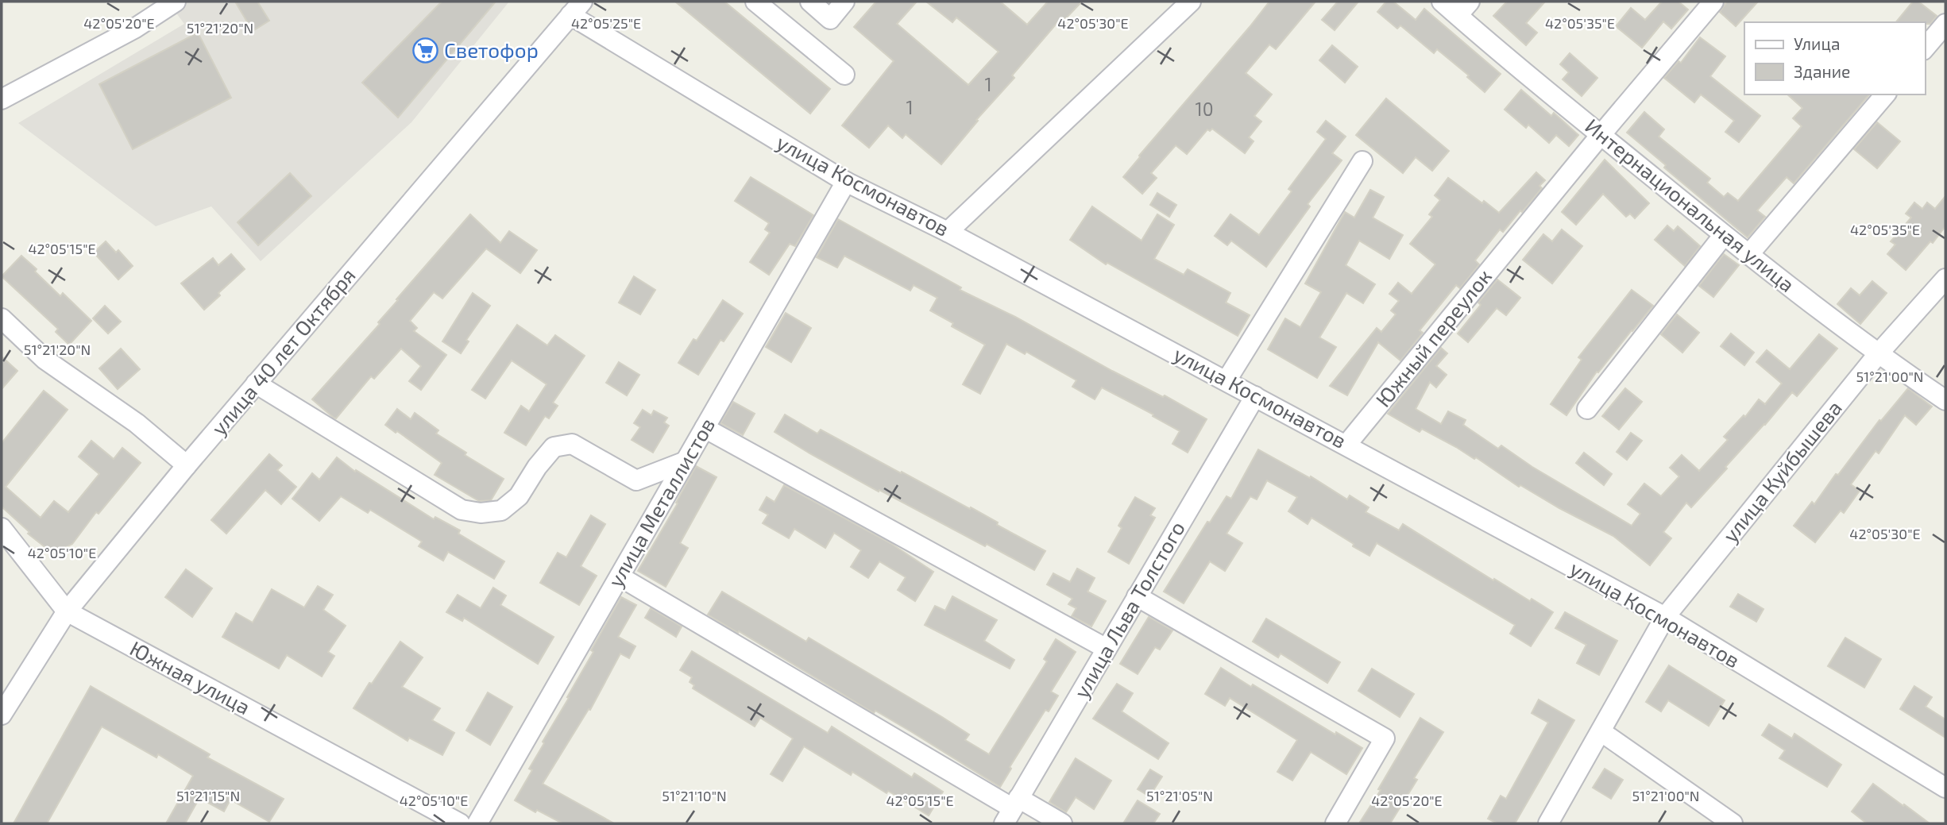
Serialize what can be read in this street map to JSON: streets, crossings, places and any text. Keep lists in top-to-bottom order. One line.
{"streets":{"street":["улица Космонавтов","Интернациональная улица","Южный переулок","улица 40 лет Октября","улица Куйбышева","улица Металлистов","улица Льва Толстого","Южная улица"]},"crossings":[["улица Космонавтов","Южный переулок"],["улица Космонавтов","улица 40 лет Октября"],["улица Космонавтов","улица Куйбышева"],["улица Космонавтов","улица Металлистов"],["улица Космонавтов","улица Льва Толстого"],["Интернациональная улица","Южный переулок"],["Интернациональная улица","улица Куйбышева"],["улица 40 лет Октября","Южная улица"]],"places":{"supermarket":["Светофор"]},"house_numbers":["1","1","10"],"legend":["Улица","Здание"],"coordinates":["42°05'25\"E","42°05'30\"E","42°05'35\"E","42°05'20\"E","51°21'20\"N","42°05'15\"E","51°21'00\"N","42°05'10\"E","51°21'15\"N","51°21'10\"N","51°21'05\"N"]}
